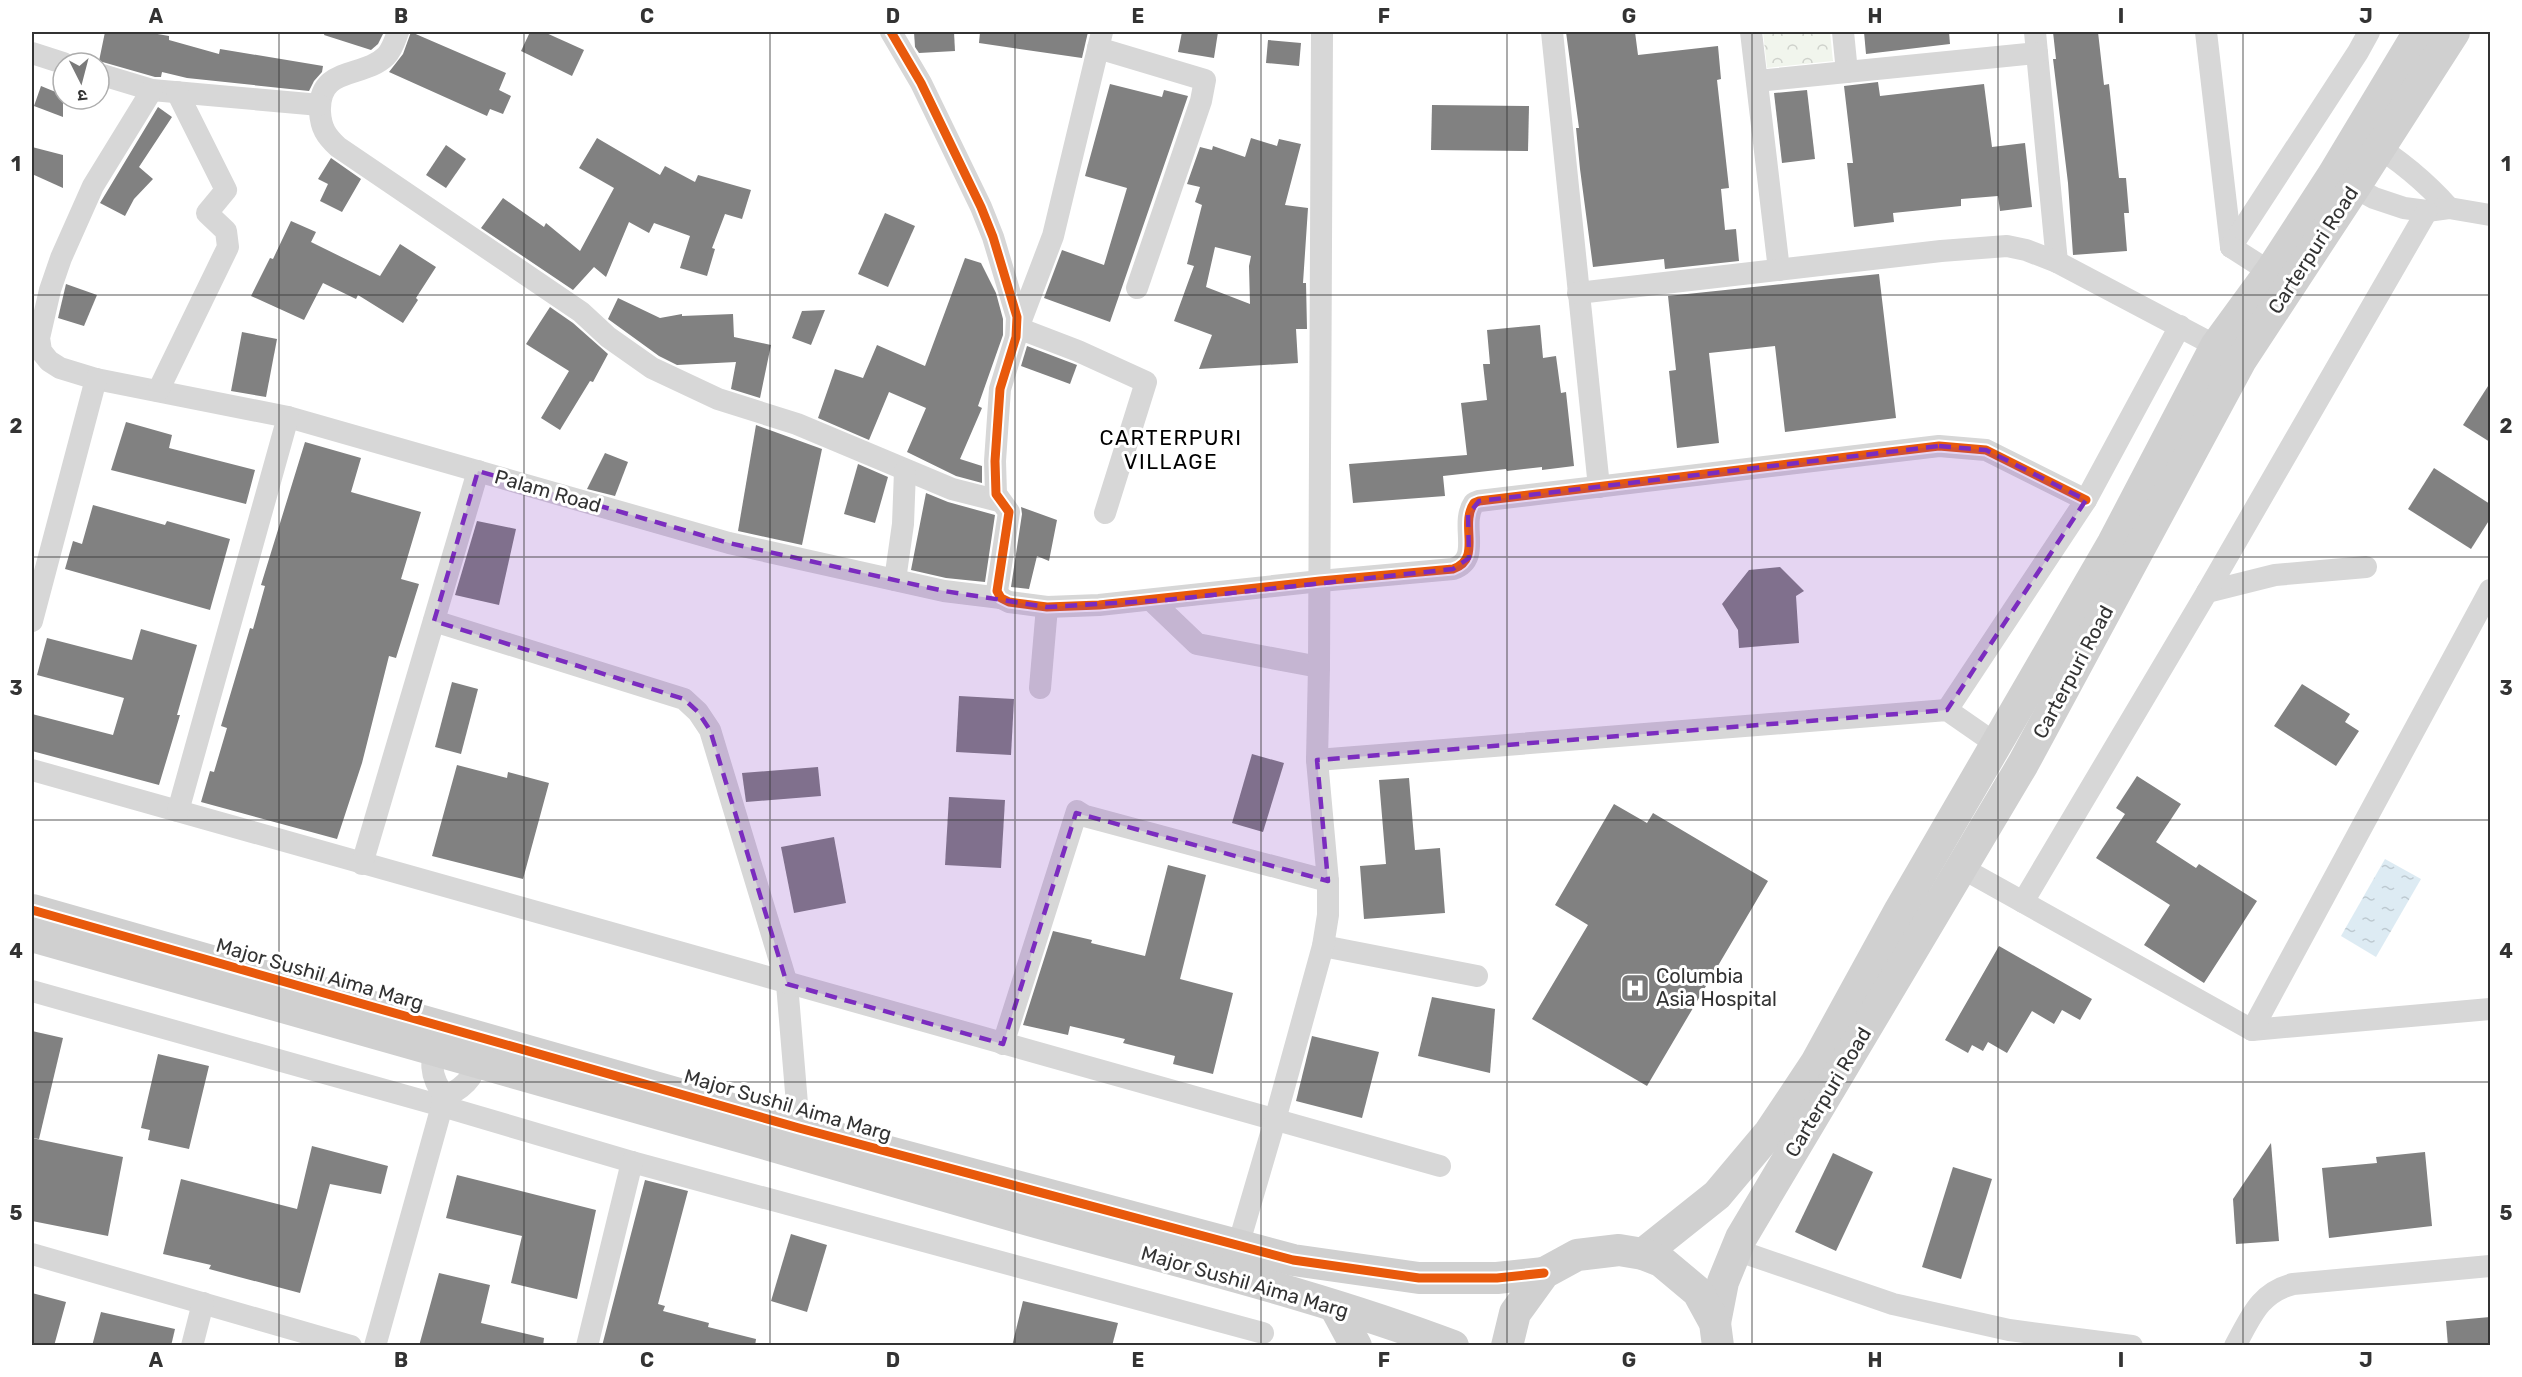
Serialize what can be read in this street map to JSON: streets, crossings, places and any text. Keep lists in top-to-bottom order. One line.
{"streets":{"main road":["Carterpuri Road","Major Sushil Aima Marg"],"street":["Palam Road"]},"districts":["CARTERPURI VILLAGE"],"places":{"hospital":["Columbia Asia Hospital"]},"north":"bottom","grid":{"columns":["A","B","C","D","E","F","G","H","I","J"],"rows":["1","2","3","4","5"]}}
